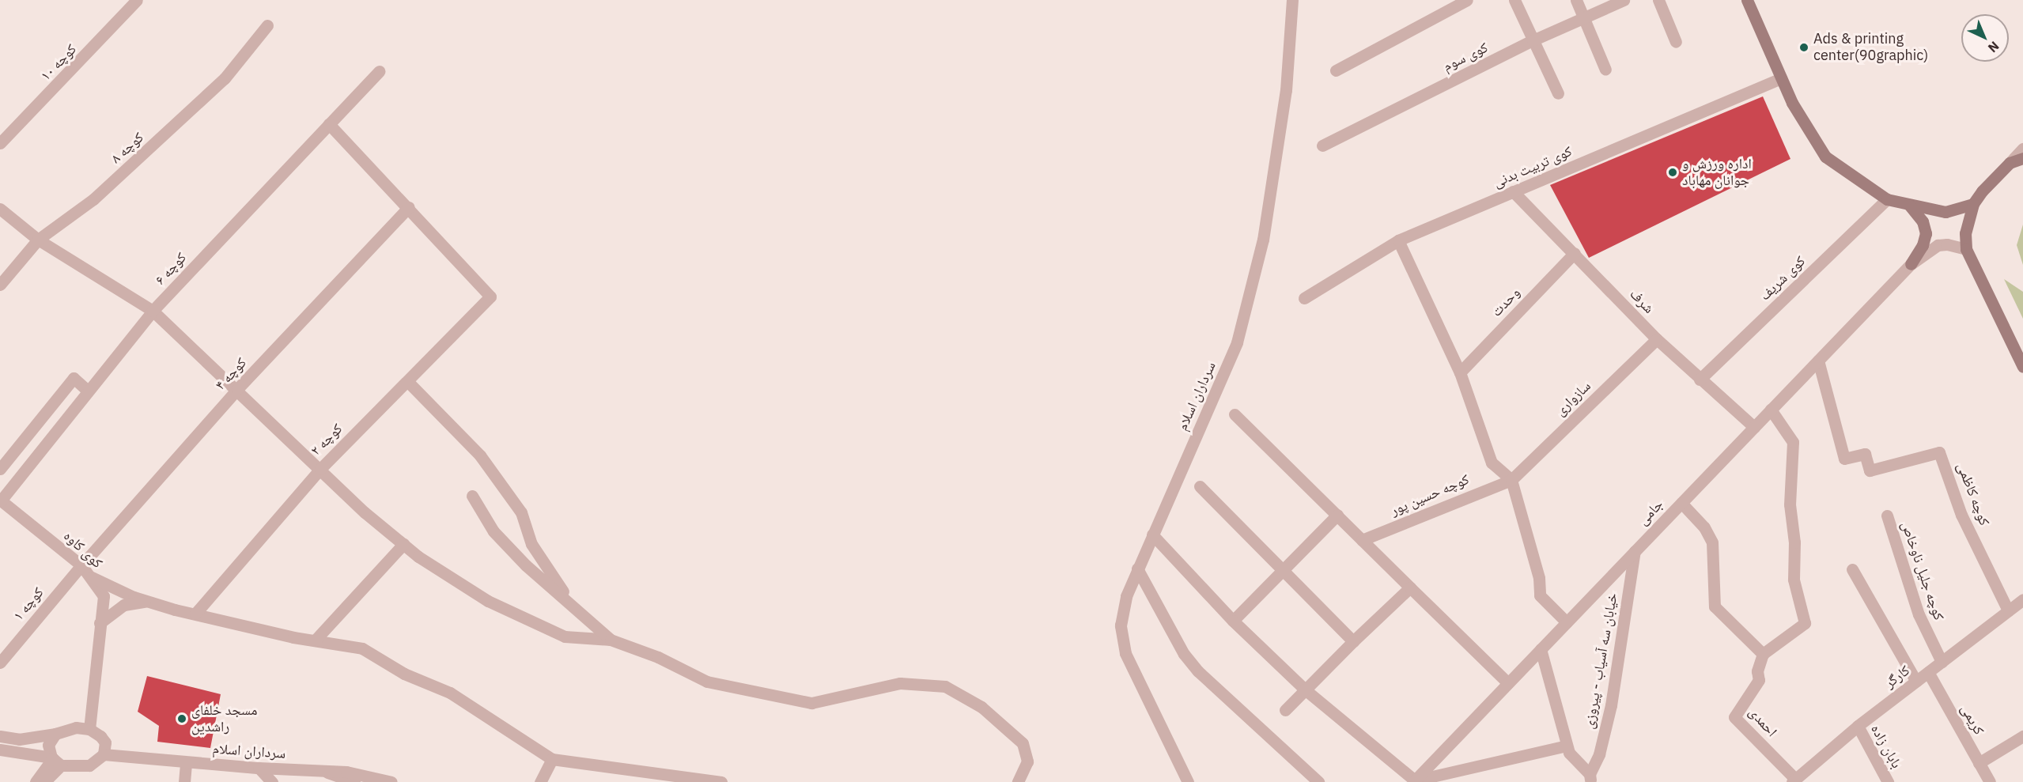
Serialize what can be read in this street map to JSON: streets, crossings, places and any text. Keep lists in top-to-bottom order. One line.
{"streets":{"street":["کوی سوم","کوچه ۱۰","کوچه ۸","کوی تربیت بدنی","کوچه ۶","کوی شریف","شرف","وحدت","کوچه ۴","سرداران اسلام","سازواری","کوچه ۲","کوچه کاظمی","کوچه حسین پور","جامی","کوی کاوه","کوچه جلیل ناوخاص","کوچه ۱","خیابان سه آسیاب - پیروزی","کارگر","کریمی","احمدی","بابان زاده"]},"crossings":[["کوی تربیت بدنی","شرف"],["کوچه ۶","کوی کاوه"],["کوی شریف","شرف"],["شرف","وحدت"],["شرف","سازواری"],["شرف","جامی"],["کوچه ۴","کوچه ۲"],["کوچه ۴","کوی کاوه"],["کوچه ۴","کوچه ۱"],["سرداران اسلام","کوی کاوه"],["سازواری","کوچه حسین پور"],["کوچه کاظمی","جامی"],["کوچه کاظمی","کارگر"],["جامی","خیابان سه آسیاب - پیروزی"],["کوی کاوه","کوچه ۱"],["کوچه جلیل ناوخاص","کارگر"],["کارگر","کریمی"],["کارگر","احمدی"],["کارگر","بابان زاده"]],"places":["Ads & printing center(90graphic)","اداره ورزش و جوانان مهاباد","مسجد خلفای راشدین"],"north":"bottom right"}
